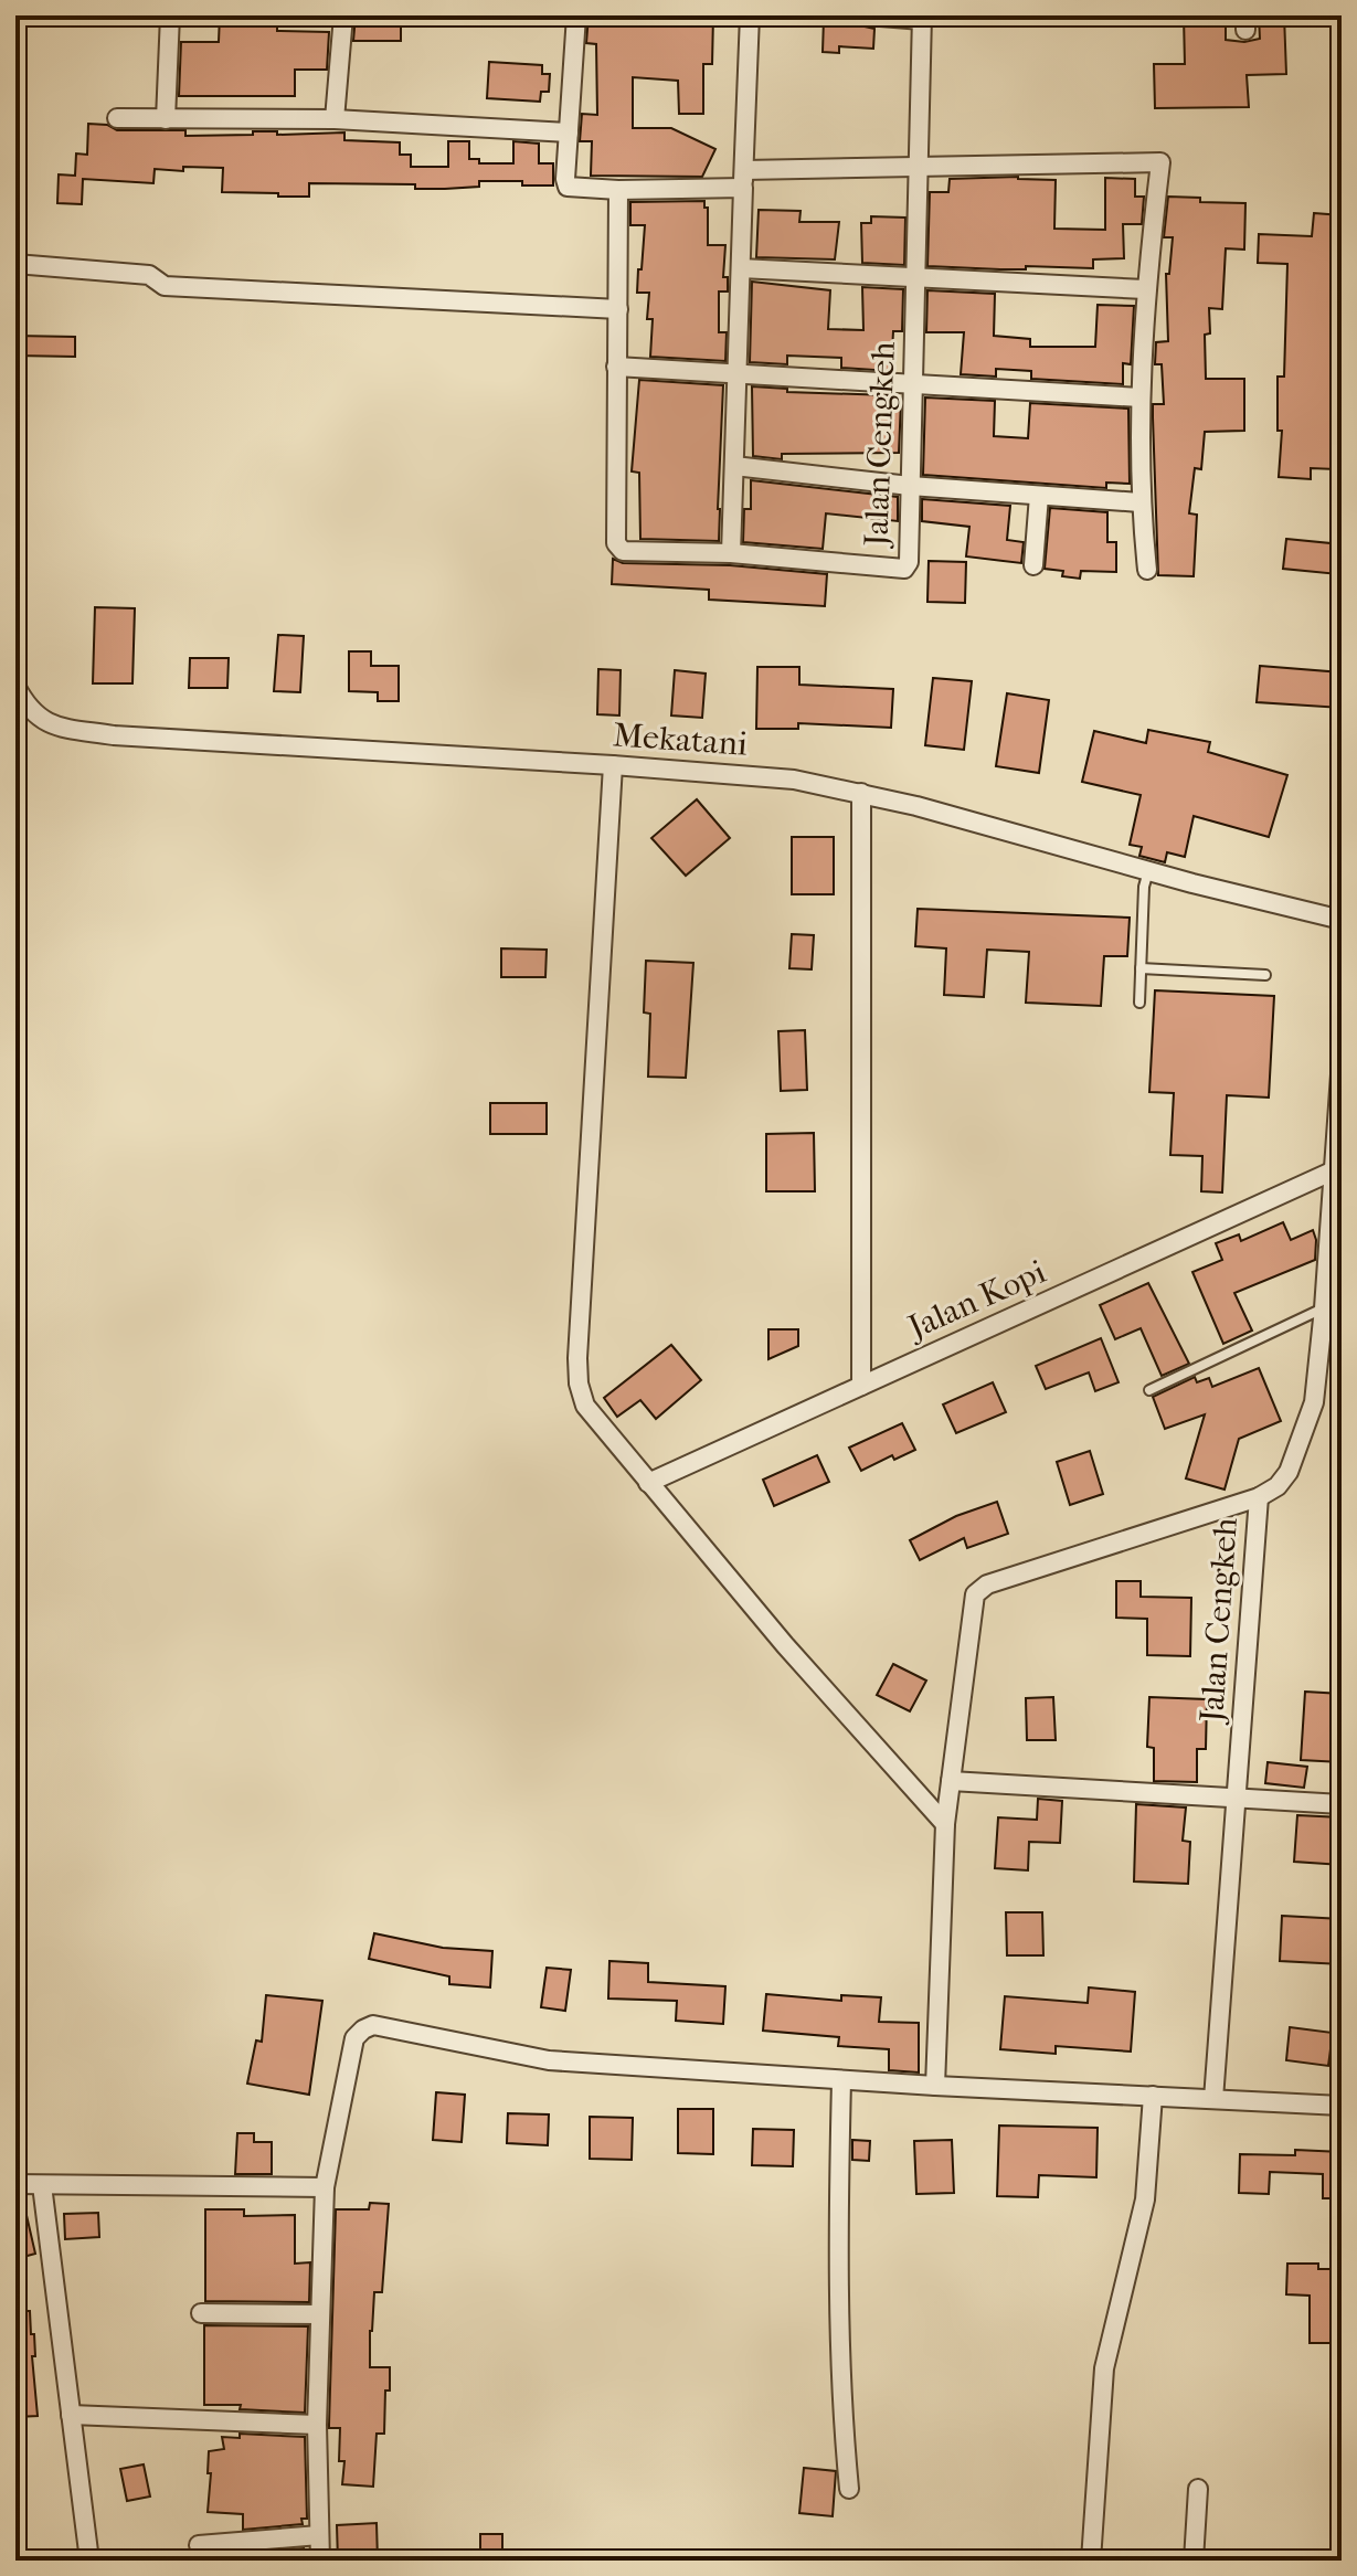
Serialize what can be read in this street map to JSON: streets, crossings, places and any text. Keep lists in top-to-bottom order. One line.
{"streets":{"street":["Jalan Cengkeh","Mekatani","Jalan Kopi"]},"crossings":[["Jalan Cengkeh","Jalan Kopi"]]}
